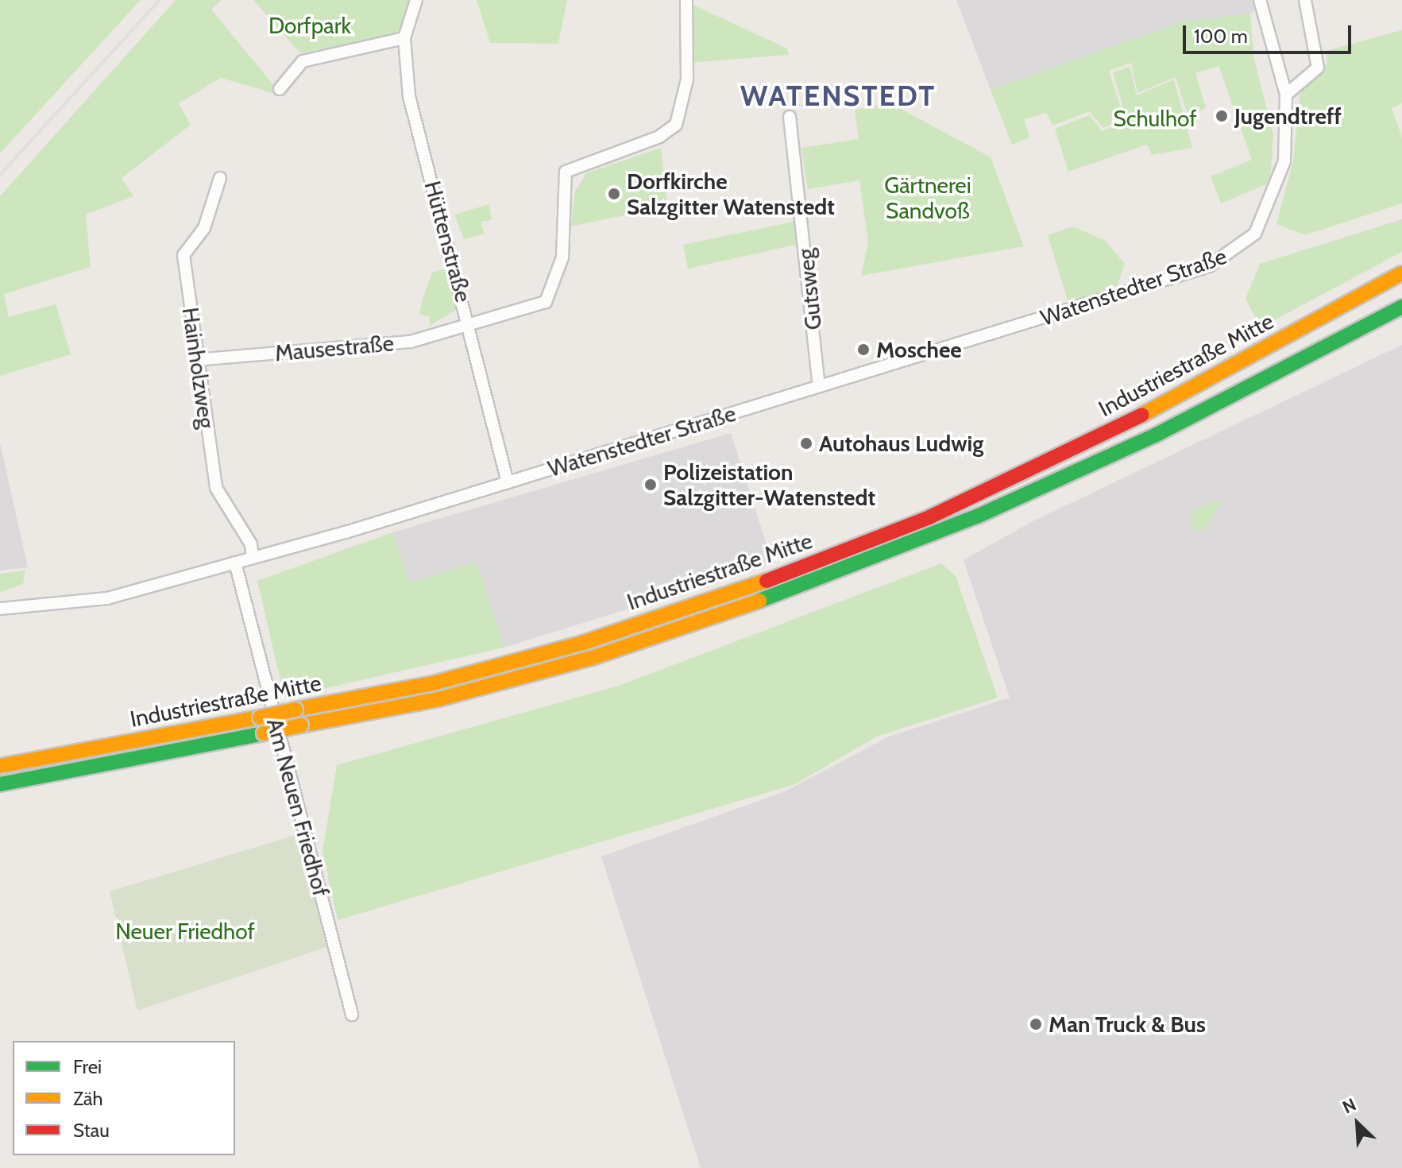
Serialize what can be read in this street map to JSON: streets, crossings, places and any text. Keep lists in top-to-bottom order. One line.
{"streets":{"main road":["Industriestraße Mitte"],"street":["Hüttenstraße","Watenstedter Straße","Gutsweg","Mausestraße","Hainholzweg","Am Neuen Friedhof"]},"crossings":[["Hüttenstraße","Watenstedter Straße"],["Hüttenstraße","Mausestraße"],["Watenstedter Straße","Gutsweg"],["Watenstedter Straße","Hainholzweg"],["Watenstedter Straße","Am Neuen Friedhof"],["Mausestraße","Hainholzweg"]],"districts":["WATENSTEDT"],"parks":["Dorfpark","Schulhof","Gärtnerei Sandvoß","Neuer Friedhof"],"places":["Jugendtreff","Dorfkirche Salzgitter Watenstedt","Moschee","Autohaus Ludwig","Polizeistation Salzgitter-Watenstedt","Man Truck & Bus"],"legend":["Frei","Zäh","Stau"],"scale_bar":"100 m","north":"top left"}
